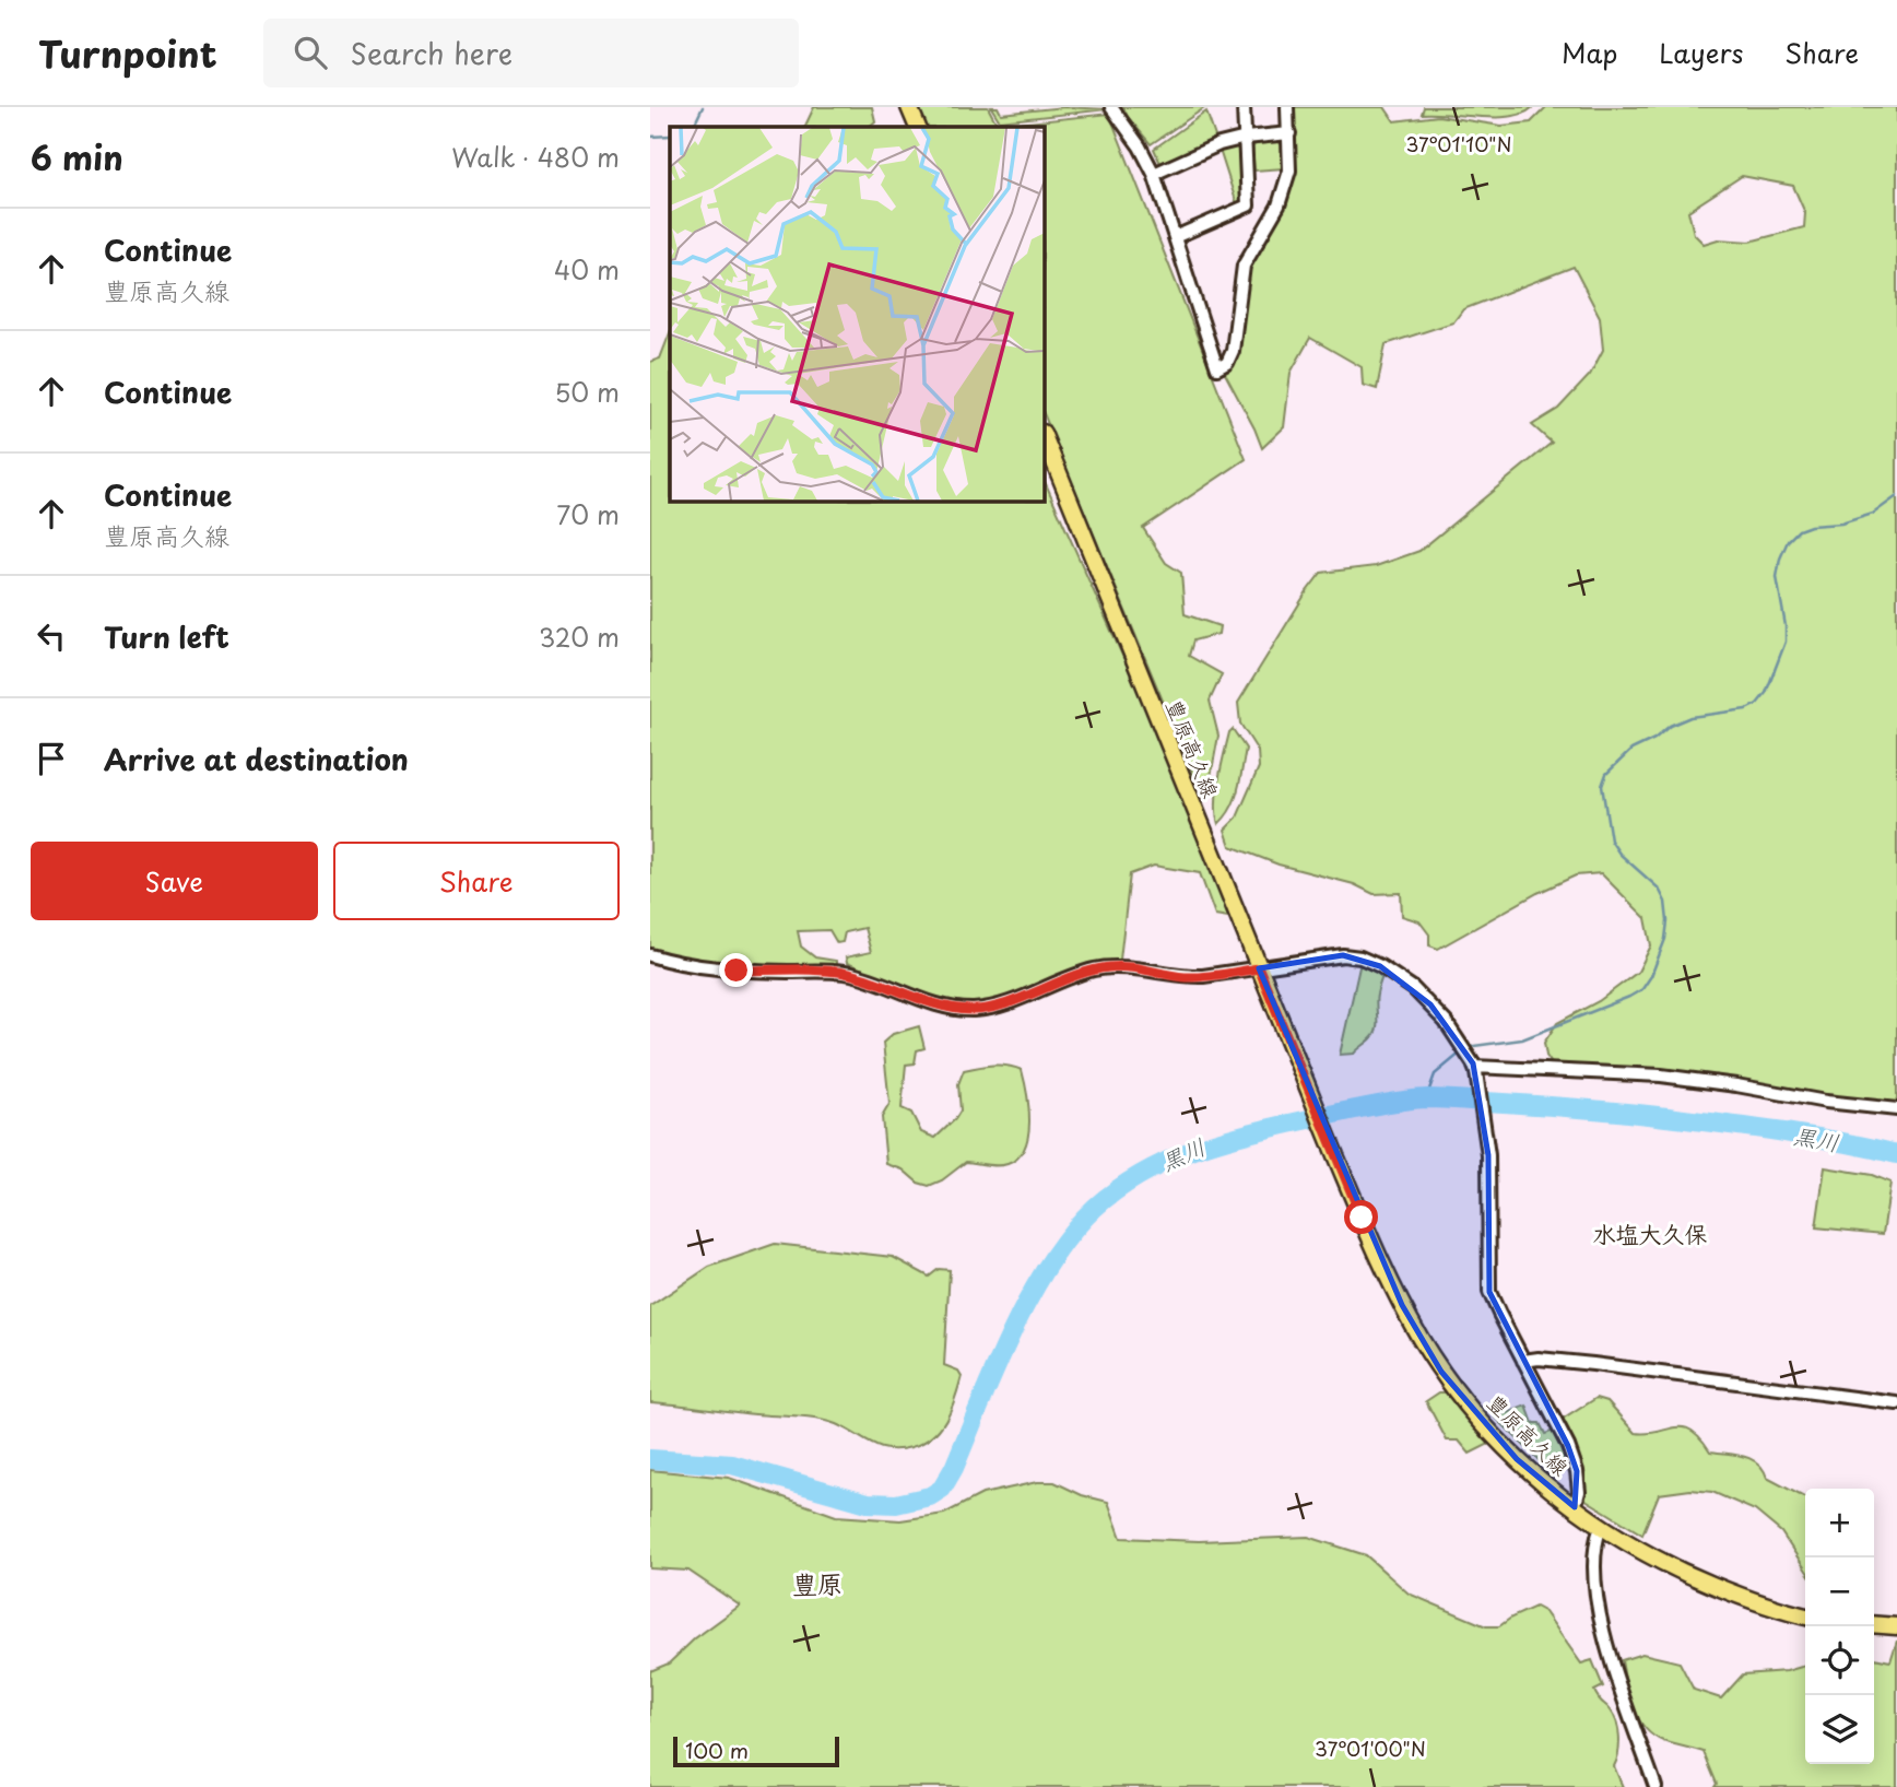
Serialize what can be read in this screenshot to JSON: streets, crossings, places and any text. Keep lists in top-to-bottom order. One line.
{"streets":{"main road":["豊原高久線"]},"districts":["水塩大久保","豊原"],"water":["黒川"],"scale_bar":"100 m","page":{"header":"Turnpoint","search":"Search here","nav":["Map","Layers","Share"],"heading":["6 min","Walk · 480 m"],"list":[["Continue","豊原高久線","40 m"],["Continue","50 m"],["Continue","豊原高久線","70 m"],["Turn left","320 m"],"Arrive at destination"],"buttons":["Save","Share"],"map_buttons":["+","−"],"scale":"100 m"},"coordinates":["37°01'10\"N","37°01'00\"N"]}
